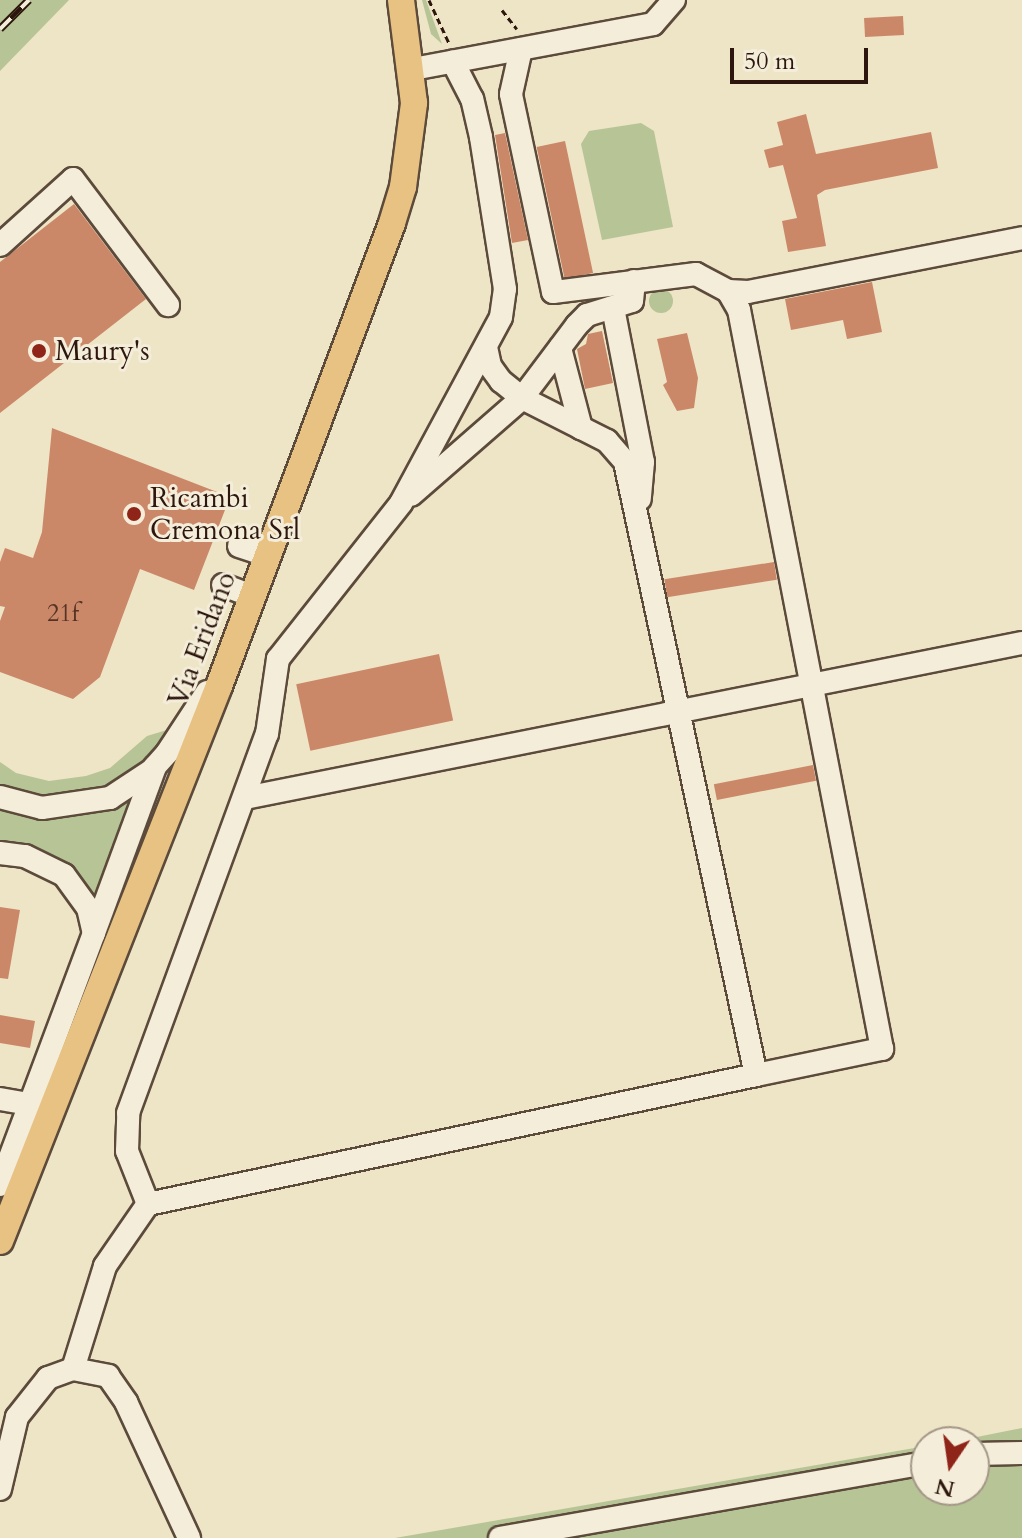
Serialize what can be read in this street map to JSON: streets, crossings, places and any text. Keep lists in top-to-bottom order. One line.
{"streets":{"main road":["Via Eridano"]},"places":["Maury's","Ricambi Cremona Srl"],"house_numbers":["21f"],"scale_bar":"50 m","north":"bottom"}
